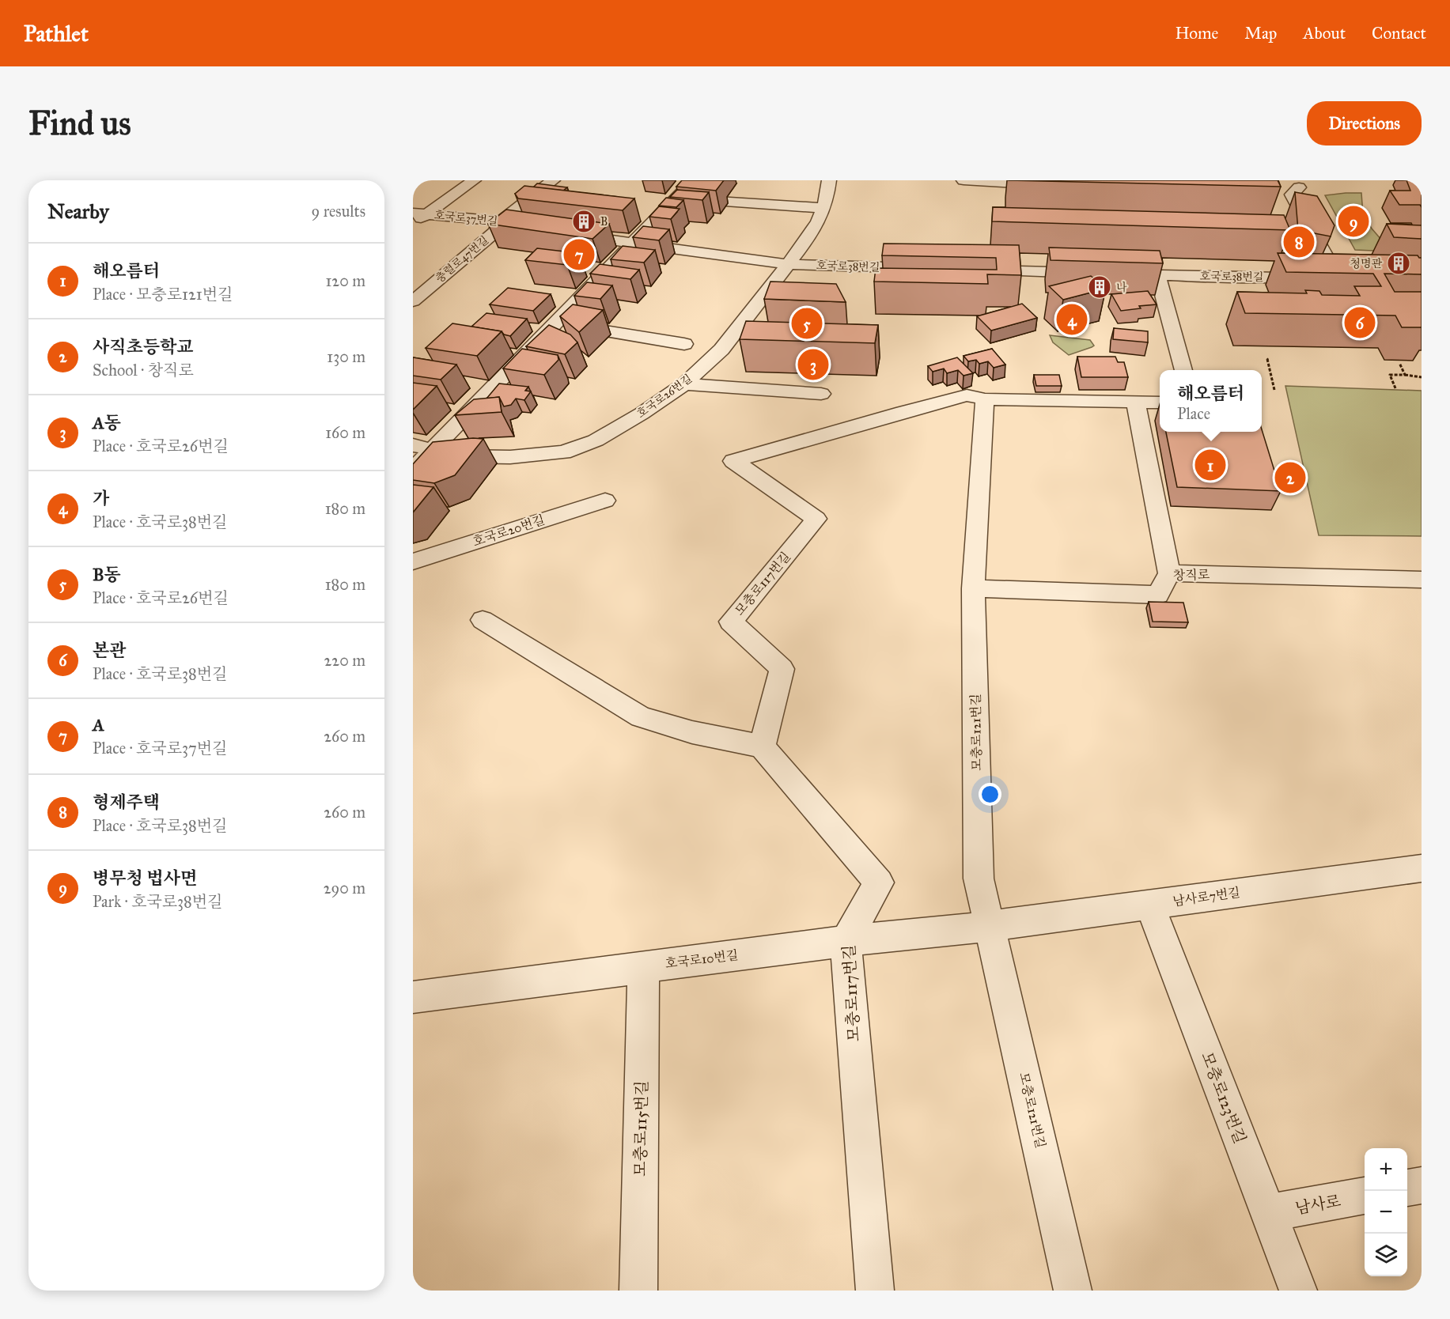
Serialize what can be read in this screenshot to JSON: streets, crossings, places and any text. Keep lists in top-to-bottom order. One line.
{"streets":{"street":["호국로37번길","충렬로47번길","호국로38번길","호국로26번길","호국로20번길","창직로","모충로117번길","모충로121번길","남사로7번길","호국로10번길","모충로123번길","모충로115번길","남사로"]},"crossings":[["호국로37번길","충렬로47번길"],["호국로38번길","호국로26번길"],["창직로","모충로121번길"],["모충로117번길","모충로121번길"],["모충로117번길","호국로10번길"],["모충로121번길","남사로7번길"],["모충로121번길","호국로10번길"],["남사로7번길","호국로10번길"],["남사로7번길","모충로123번길"],["호국로10번길","모충로115번길"],["모충로123번길","남사로"]],"places":{"building":["B","청명관","나"]},"page":{"header":"Pathlet","nav":["Home","Map","About","Contact"],"buttons":"Directions","title":"Find us","heading":["Nearby","9 results"],"pins":["9","8","7","4","6","5","3","1","2"],"list":[{"mark":"1","name":"해오름터","note":"Place · 모충로121번길","value":"120 m"},{"mark":"2","name":"사직초등학교","note":"School · 창직로","value":"130 m"},{"mark":"3","name":"A동","note":"Place · 호국로26번길","value":"160 m"},{"mark":"4","name":"가","note":"Place · 호국로38번길","value":"180 m"},{"mark":"5","name":"B동","note":"Place · 호국로26번길","value":"180 m"},{"mark":"6","name":"본관","note":"Place · 호국로38번길","value":"220 m"},{"mark":"7","name":"A","note":"Place · 호국로37번길","value":"260 m"},{"mark":"8","name":"형제주택","note":"Place · 호국로38번길","value":"260 m"},{"mark":"9","name":"병무청 법사면","note":"Park · 호국로38번길","value":"290 m"}],"popup":["해오름터","Place"],"map_buttons":["+","−"]}}
